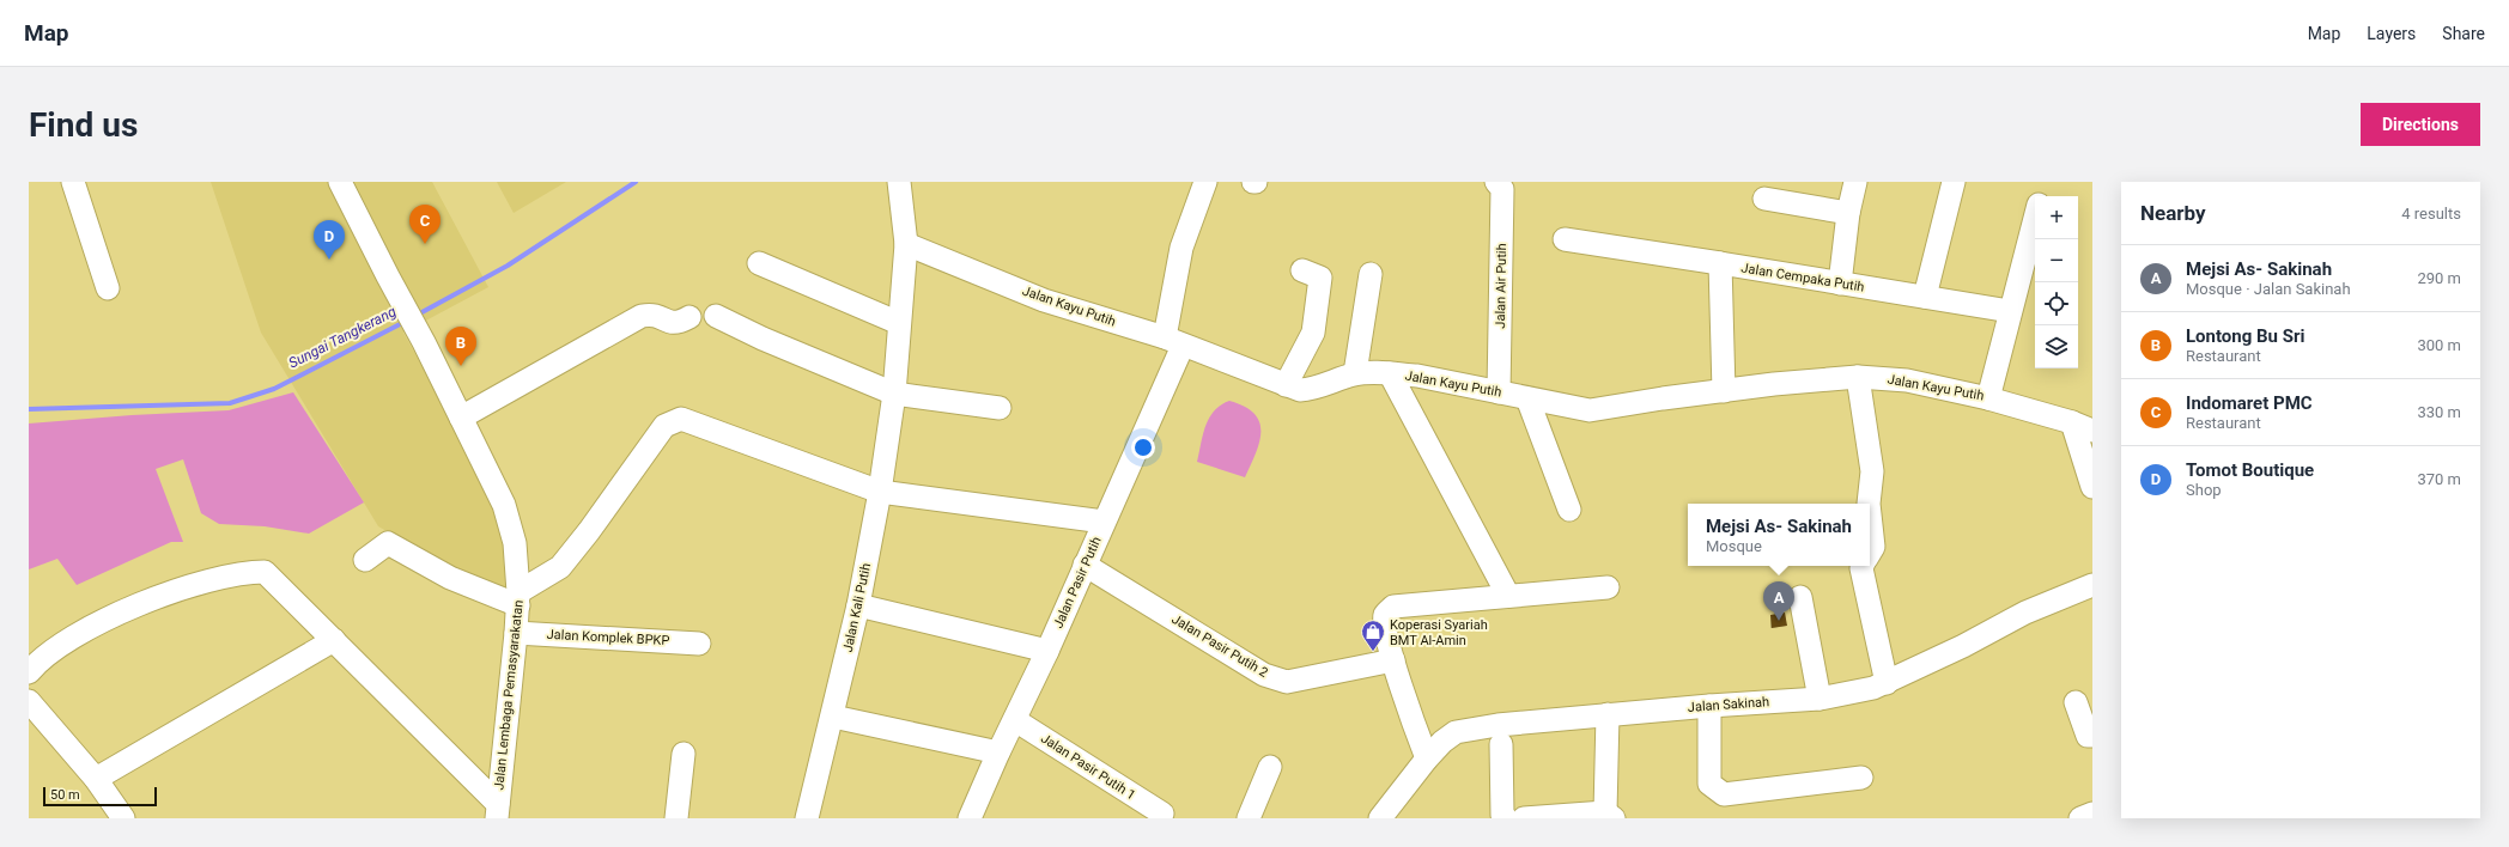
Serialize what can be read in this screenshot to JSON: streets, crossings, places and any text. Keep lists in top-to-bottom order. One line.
{"streets":{"street":["Jalan Cempaka Putih","Jalan Air Putih","Jalan Kayu Putih","Jalan Pasir Putih","Jalan Kali Putih","Jalan Komplek BPKP","Jalan Pasir Putih 2","Jalan Lembaga Pemasyarakatan","Jalan Sakinah","Jalan Pasir Putih 1"]},"crossings":[["Jalan Cempaka Putih","Jalan Kayu Putih"],["Jalan Air Putih","Jalan Kayu Putih"],["Jalan Kayu Putih","Jalan Pasir Putih"],["Jalan Pasir Putih","Jalan Pasir Putih 2"],["Jalan Pasir Putih","Jalan Pasir Putih 1"],["Jalan Komplek BPKP","Jalan Lembaga Pemasyarakatan"]],"water":["Sungai Tangkerang"],"places":{"shop":["Koperasi Syariah BMT Al-Amin"]},"scale_bar":"50 m","page":{"header":"Map","nav":["Map","Layers","Share"],"buttons":"Directions","title":"Find us","heading":["Nearby","4 results"],"map_buttons":["+","−"],"pins":["C","D","B","A"],"list":[{"mark":"A","name":"Mejsi As- Sakinah","note":"Mosque · Jalan Sakinah","value":"290 m"},{"mark":"B","name":"Lontong Bu Sri","note":"Restaurant","value":"300 m"},{"mark":"C","name":"Indomaret PMC","note":"Restaurant","value":"330 m"},{"mark":"D","name":"Tomot Boutique","note":"Shop","value":"370 m"}],"popup":["Mejsi As- Sakinah","Mosque"],"scale":"50 m"}}
